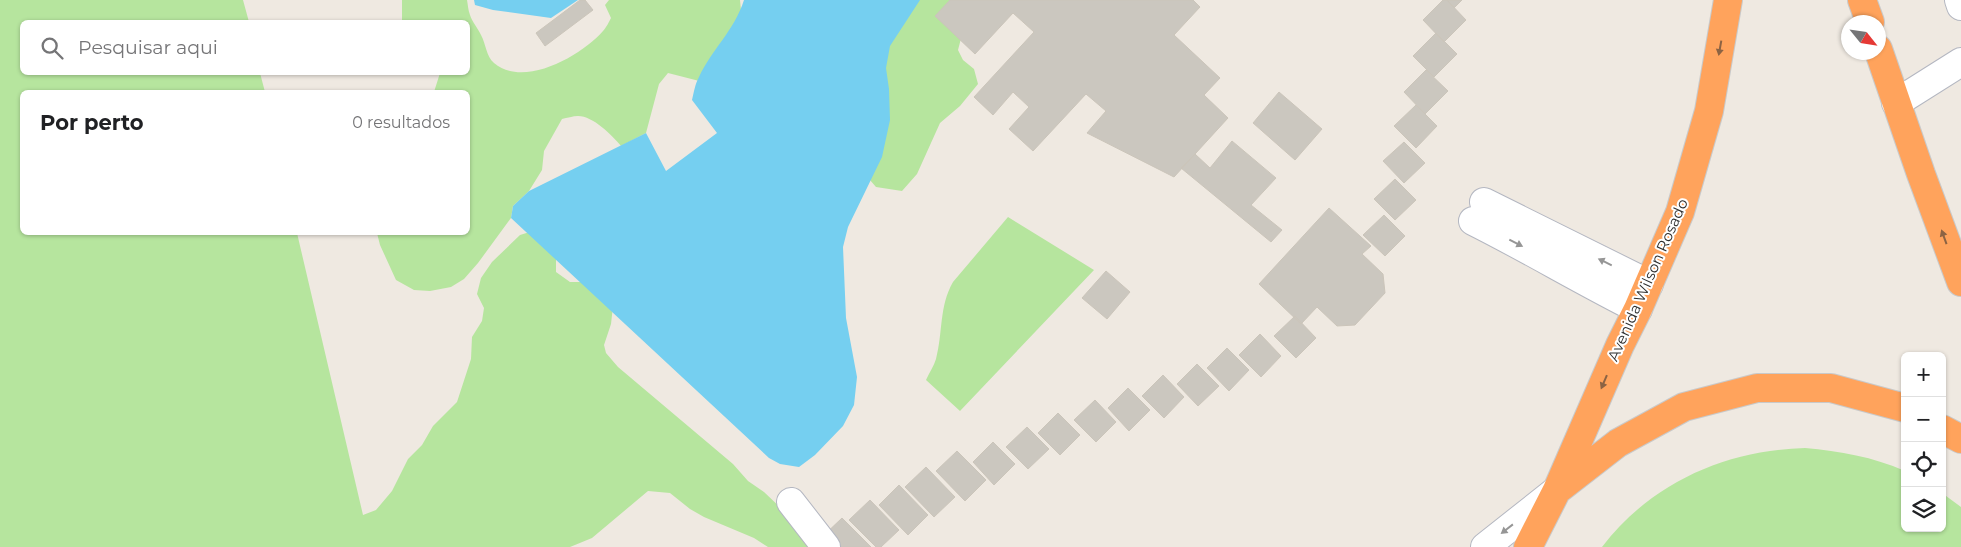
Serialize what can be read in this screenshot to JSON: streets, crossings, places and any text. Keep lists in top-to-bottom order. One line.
{"streets":{"highway":["Avenida Wilson Rosado"]},"one_way":["Avenida Wilson Rosado"],"north":"bottom right","page":{"search":"Pesquisar aqui","heading":["Por perto","0 resultados"],"map_buttons":["+","−"]}}
